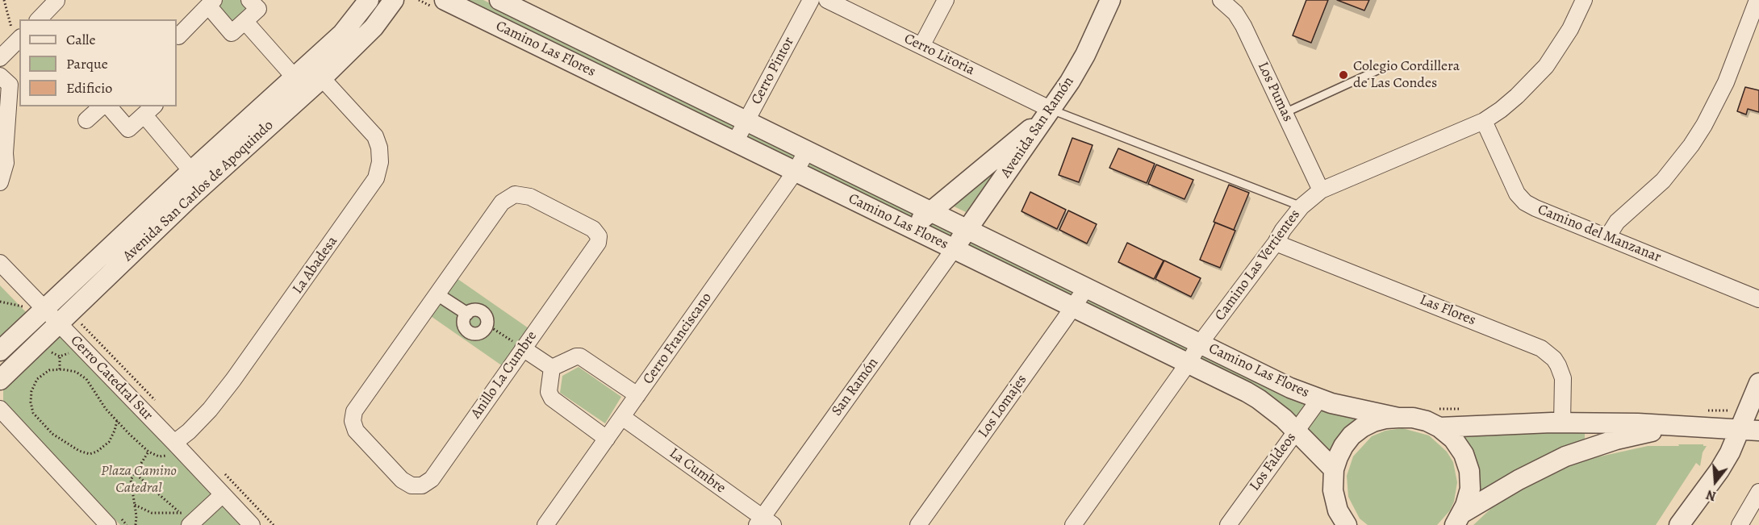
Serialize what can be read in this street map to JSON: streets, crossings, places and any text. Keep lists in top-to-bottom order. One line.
{"streets":{"street":["Camino Las Flores","Cerro Litoria","Cerro Pintor","Los Pumas","Avenida San Ramón","Avenida San Carlos de Apoquindo","Camino del Manzanar","La Abadesa","Camino Las Vertientes","Las Flores","Cerro Franciscano","Anillo La Cumbre","Cerro Catedral Sur","San Ramón","Los Lomajes","Los Faldeos","La Cumbre"]},"crossings":[["Camino Las Flores","Cerro Pintor"],["Camino Las Flores","Avenida San Ramón"],["Camino Las Flores","Camino Las Vertientes"],["Camino Las Flores","Cerro Franciscano"],["Camino Las Flores","San Ramón"],["Camino Las Flores","Los Lomajes"],["Camino Las Flores","Los Faldeos"],["Cerro Litoria","Avenida San Ramón"],["Los Pumas","Camino Las Vertientes"],["Avenida San Ramón","San Ramón"],["Avenida San Carlos de Apoquindo","La Abadesa"],["Avenida San Carlos de Apoquindo","Cerro Catedral Sur"],["Camino del Manzanar","Camino Las Vertientes"],["La Abadesa","Cerro Catedral Sur"],["Camino Las Vertientes","Las Flores"],["Cerro Franciscano","La Cumbre"],["San Ramón","La Cumbre"]],"parks":["Plaza Camino Catedral"],"places":["Colegio Cordillera de Las Condes"],"legend":["Calle","Parque","Edificio"],"north":"bottom"}
